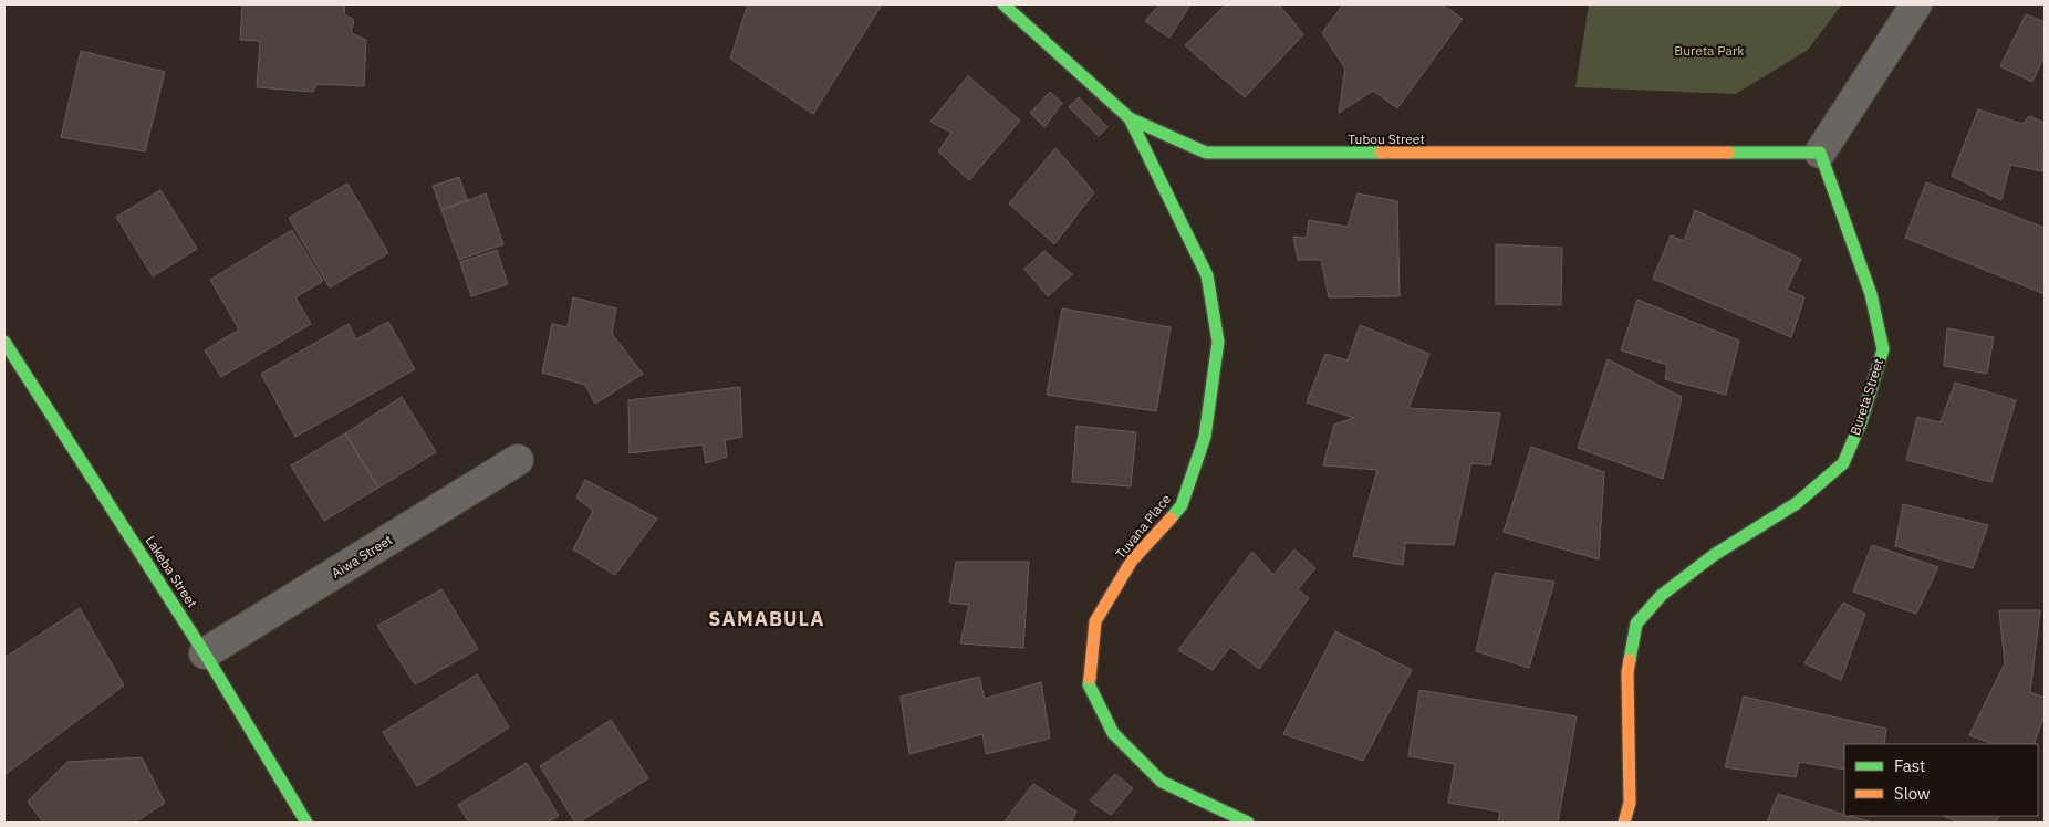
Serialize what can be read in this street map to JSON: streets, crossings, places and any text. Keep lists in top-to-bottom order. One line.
{"streets":{"street":["Tubou Street","Bureta Street","Tuvana Place","Aiwa Street","Lakeba Street"]},"crossings":[["Tubou Street","Bureta Street"],["Tubou Street","Tuvana Place"],["Aiwa Street","Lakeba Street"]],"districts":["SAMABULA"],"parks":["Bureta Park"],"legend":["Fast","Slow"]}
